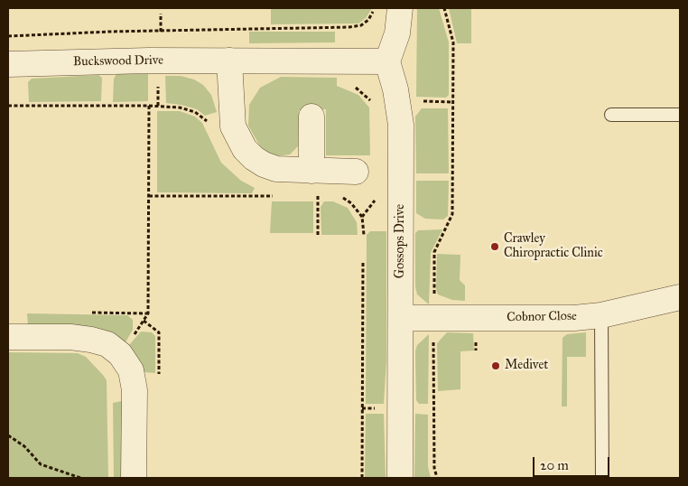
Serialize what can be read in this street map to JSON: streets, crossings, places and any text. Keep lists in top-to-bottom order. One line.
{"streets":{"street":["Buckswood Drive","Gossops Drive","Cobnor Close"]},"crossings":[["Buckswood Drive","Gossops Drive"],["Gossops Drive","Cobnor Close"]],"places":["Crawley Chiropractic Clinic","Medivet"],"scale_bar":"20 m"}
